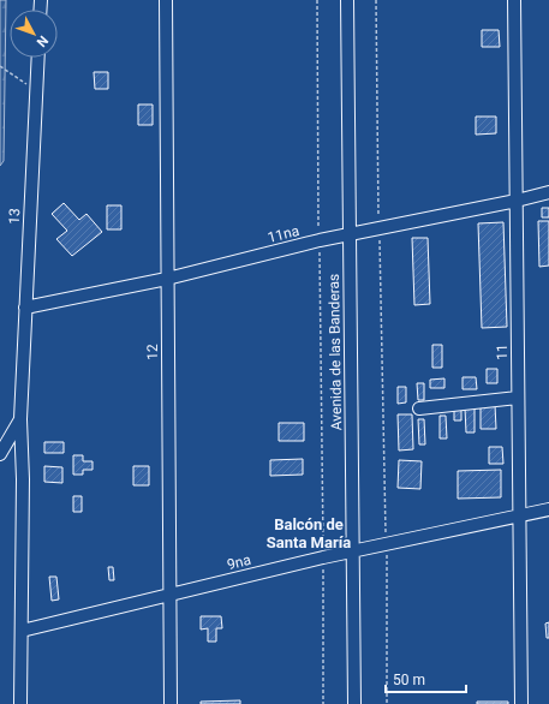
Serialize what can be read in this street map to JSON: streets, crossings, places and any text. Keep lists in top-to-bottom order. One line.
{"streets":{"street":["13","11na","12","Avenida de las Banderas","11","9na"]},"crossings":[["13","11na"],["13","9na"],["11na","12"],["11na","Avenida de las Banderas"],["11na","11"],["12","9na"],["Avenida de las Banderas","9na"],["11","9na"]],"districts":["Balcón de Santa María"],"scale_bar":"50 m","north":"bottom right"}
